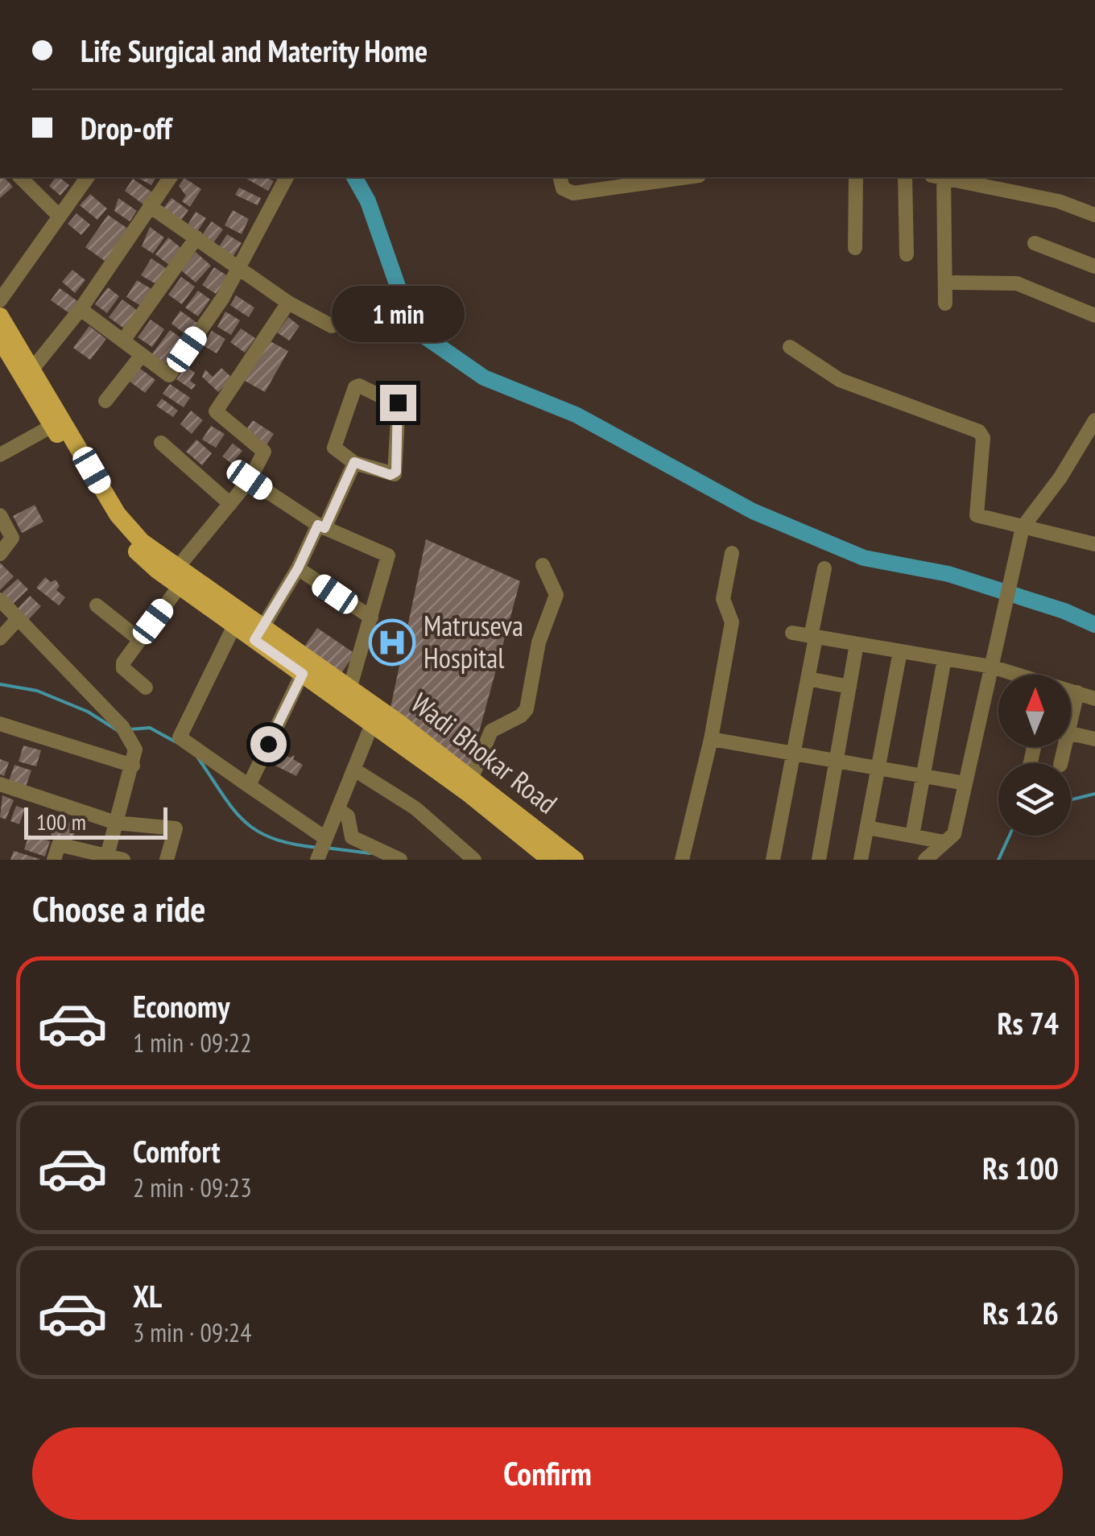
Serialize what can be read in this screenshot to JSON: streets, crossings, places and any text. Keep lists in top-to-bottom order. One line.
{"streets":{"main road":["Wadi Bhokar Road"]},"places":{"hospital":["Matruseva Hospital"]},"scale_bar":"100 m","north":"top","page":{"banner":["Life Surgical and Materity Home","Drop-off"],"bubble":"1 min","scale":"100 m","heading":"Choose a ride","list":[{"name":"Economy","note":"1 min · 09:22","value":"Rs 74"},{"name":"Comfort","note":"2 min · 09:23","value":"Rs 100"},{"name":"XL","note":"3 min · 09:24","value":"Rs 126"}],"buttons":"Confirm"}}
